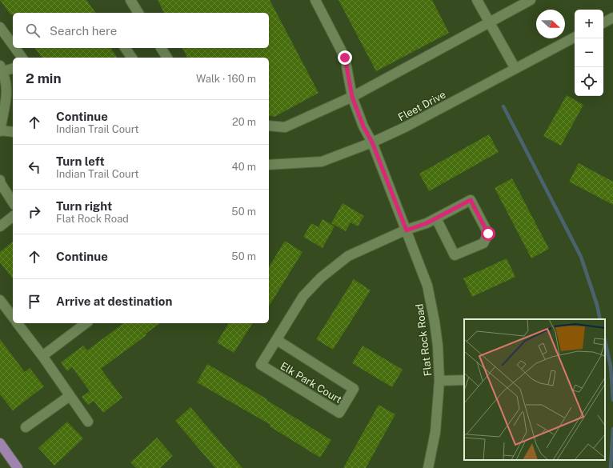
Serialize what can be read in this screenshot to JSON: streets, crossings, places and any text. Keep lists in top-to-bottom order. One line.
{"streets":{"street":["Fleet Drive","Flat Rock Road","Elk Park Court"]},"crossings":[["Fleet Drive","Flat Rock Road"],["Flat Rock Road","Elk Park Court"]],"north":"right","page":{"map_buttons":["+","−"],"search":"Search here","heading":["2 min","Walk · 160 m"],"list":[["Continue","Indian Trail Court","20 m"],["Turn left","Indian Trail Court","40 m"],["Turn right","Flat Rock Road","50 m"],["Continue","50 m"],"Arrive at destination"]}}
